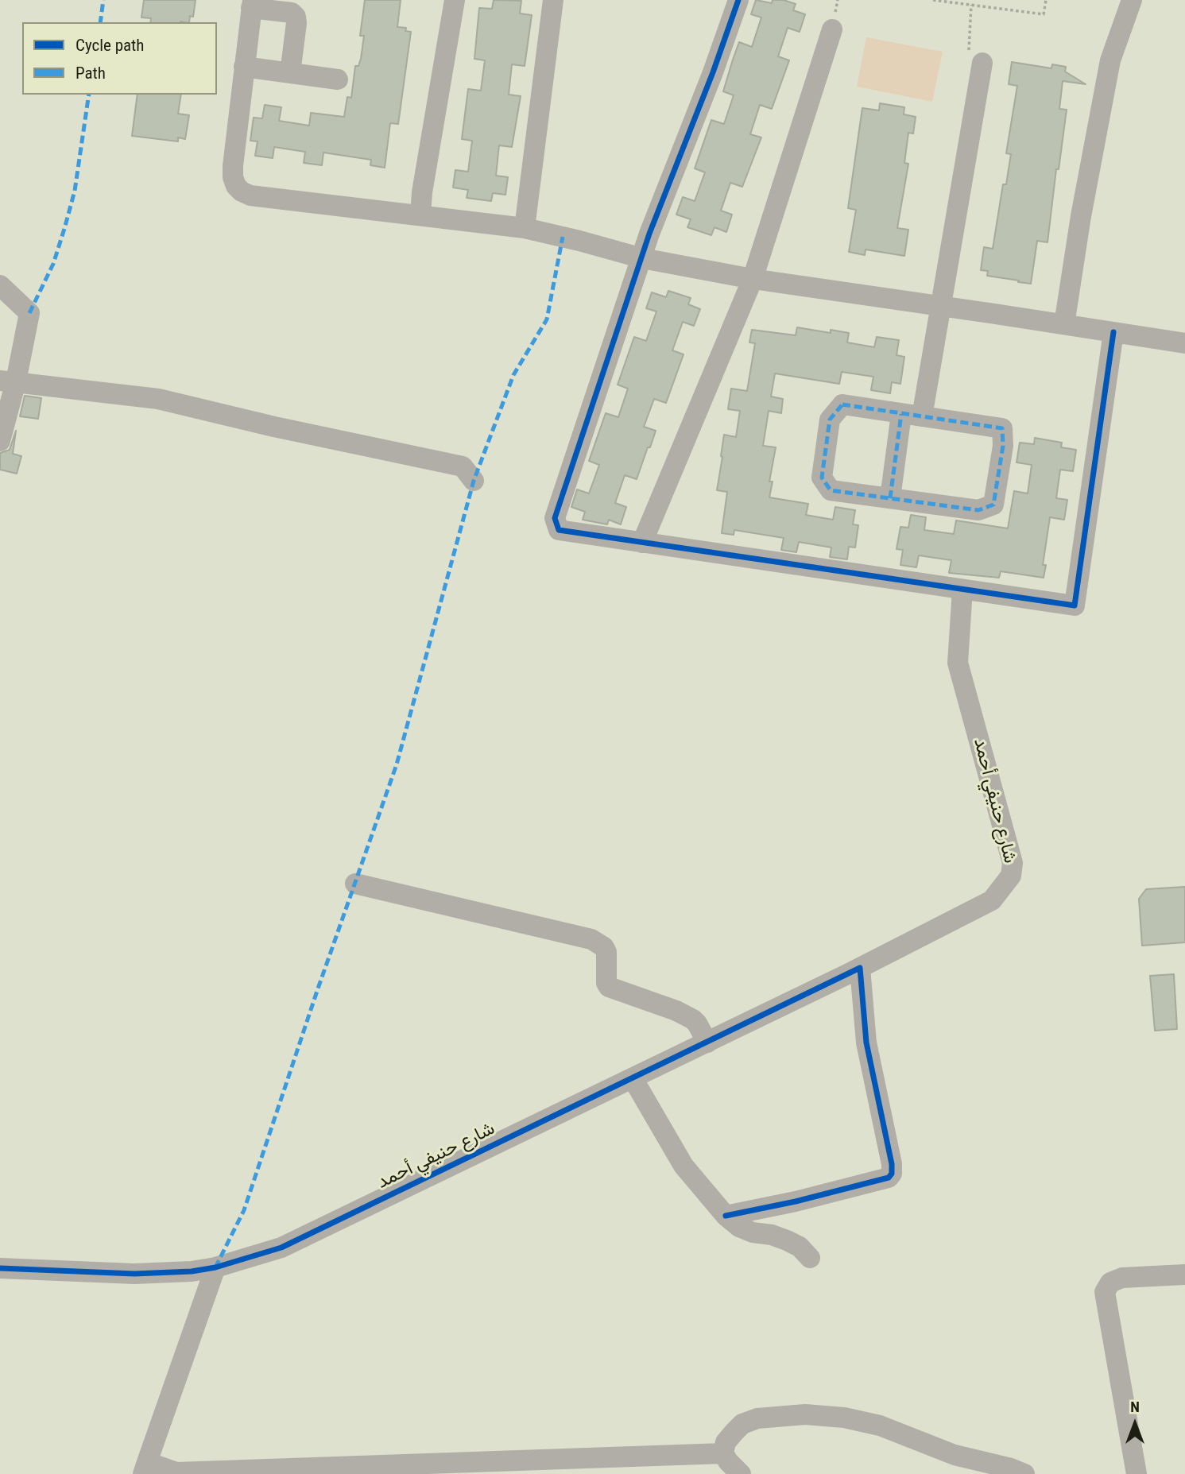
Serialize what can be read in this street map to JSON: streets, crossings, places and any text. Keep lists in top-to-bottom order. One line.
{"streets":{"street":["شارع حنيفي أحمد"]},"legend":["Cycle path","Path"],"north":"top"}
